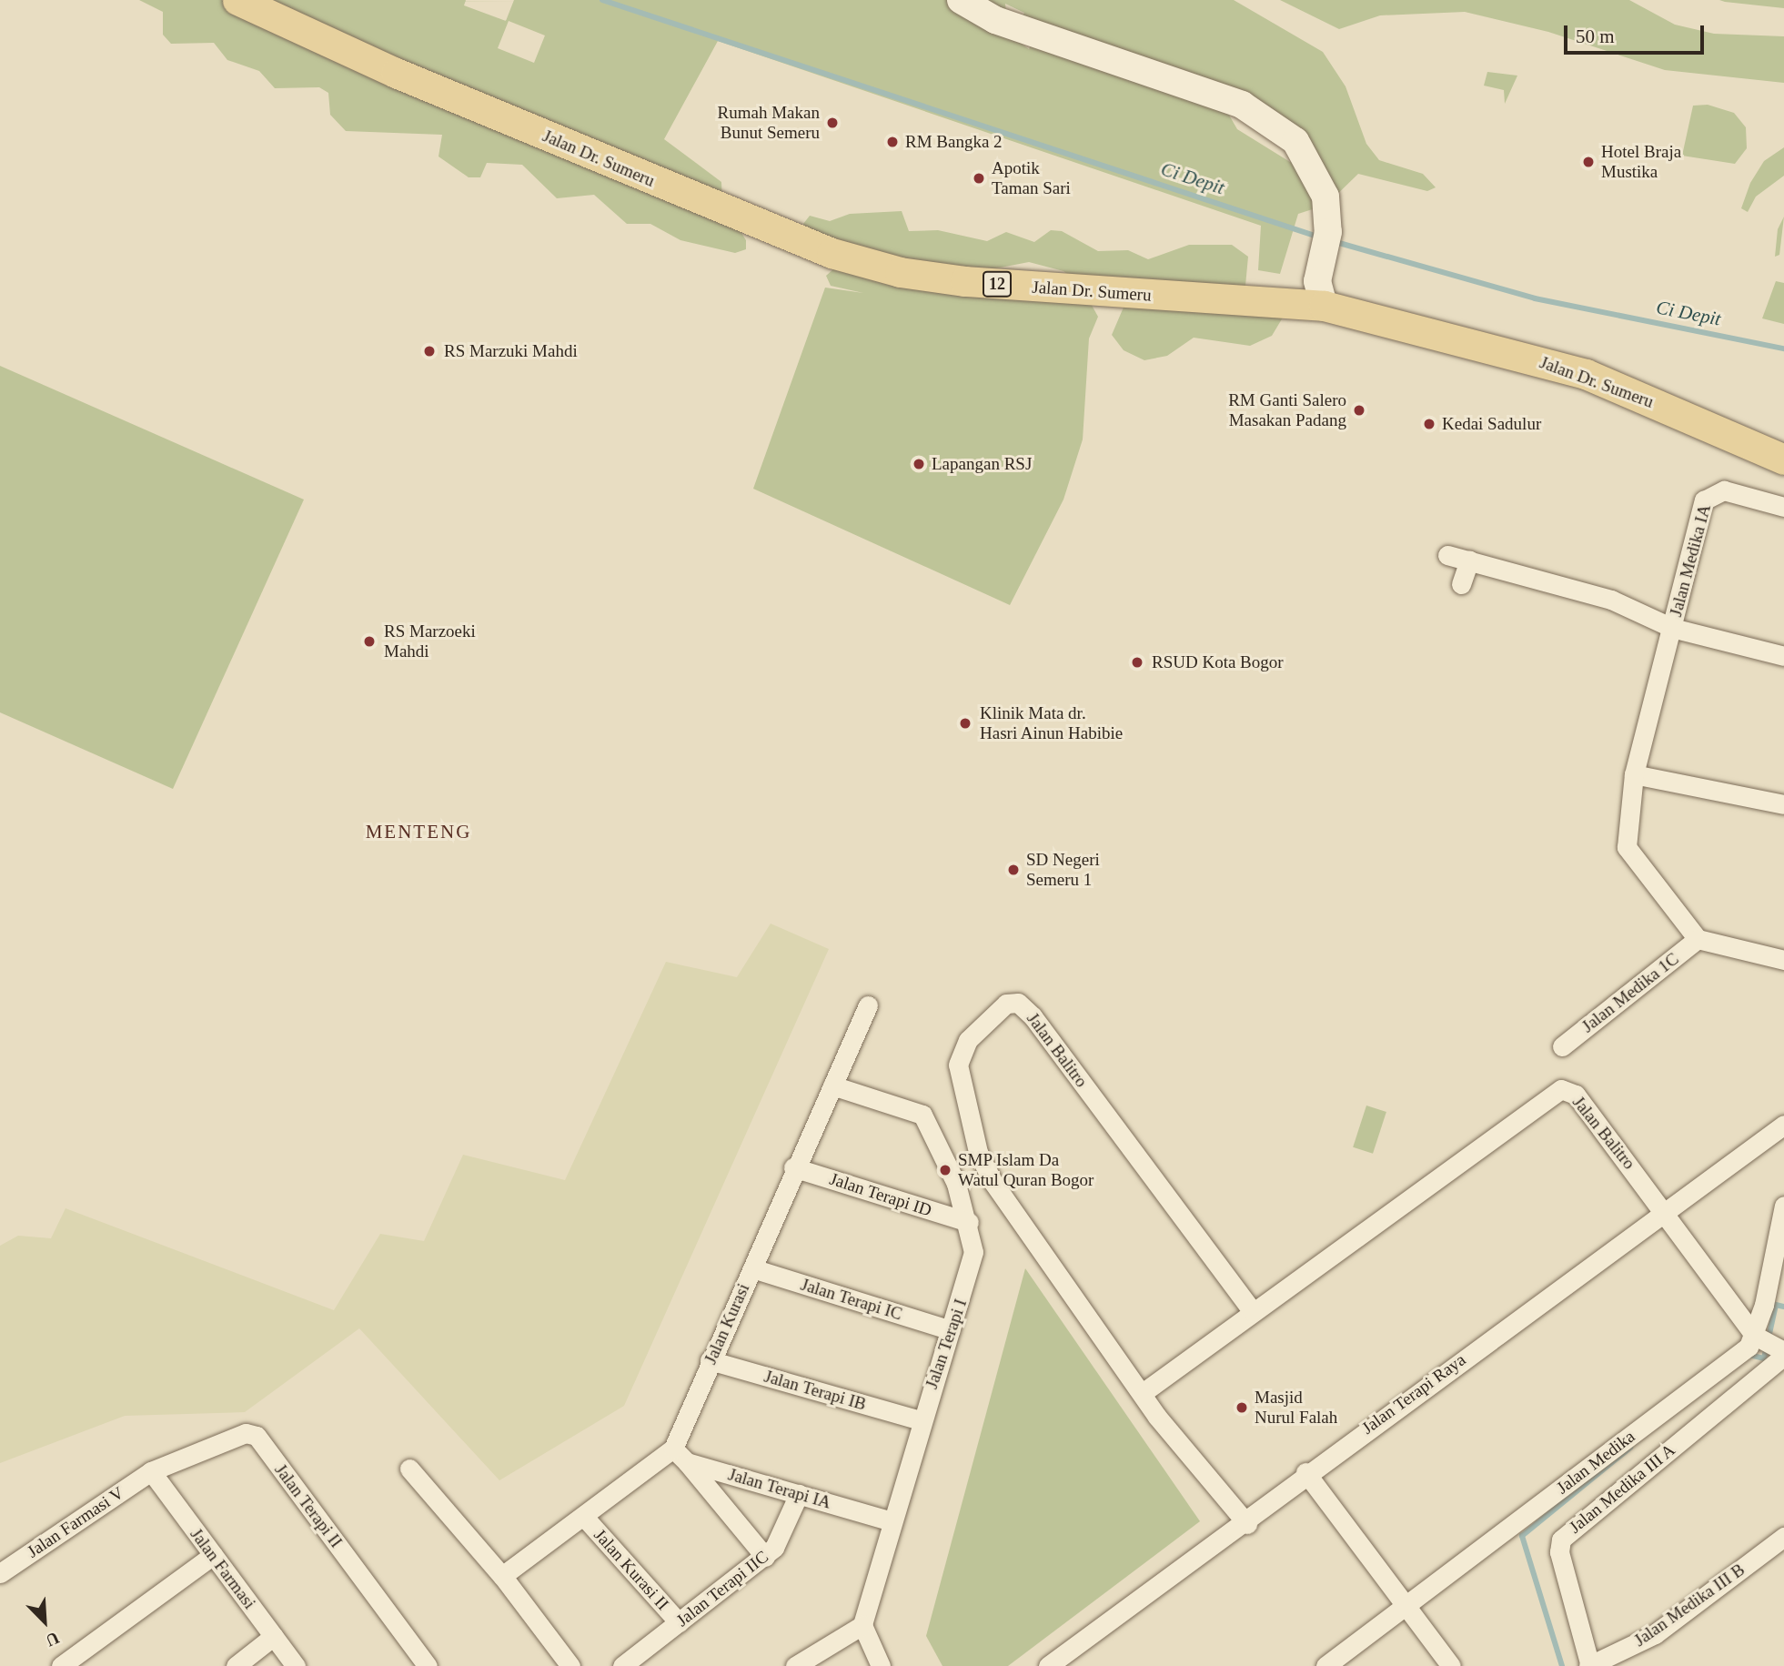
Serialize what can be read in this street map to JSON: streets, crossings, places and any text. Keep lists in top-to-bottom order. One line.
{"streets":{"main road":["Jalan Dr. Sumeru","12"],"street":["Jalan Medika IA","Jalan Medika 1C","Jalan Balitro","Jalan Terapi ID","Jalan Terapi IC","Jalan Kurasi","Jalan Terapi I","Jalan Terapi IB","Jalan Terapi Raya","Jalan Medika","Jalan Terapi IA","Jalan Medika III A","Jalan Terapi II","Jalan Farmasi V","Jalan Farmasi","Jalan Kurasi II","Jalan Terapi IIC","Jalan Medika III B"]},"crossings":[["Jalan Medika IA","Jalan Medika 1C"],["Jalan Balitro","Jalan Terapi Raya"],["Jalan Terapi ID","Jalan Kurasi"],["Jalan Terapi ID","Jalan Terapi I"],["Jalan Terapi IC","Jalan Kurasi"],["Jalan Terapi IC","Jalan Terapi I"],["Jalan Kurasi","Jalan Terapi I"],["Jalan Kurasi","Jalan Terapi IB"],["Jalan Kurasi","Jalan Kurasi II"],["Jalan Terapi I","Jalan Terapi IB"],["Jalan Terapi I","Jalan Terapi IA"],["Jalan Medika","Jalan Medika III A"],["Jalan Terapi IA","Jalan Terapi IIC"],["Jalan Medika III A","Jalan Medika III B"],["Jalan Terapi II","Jalan Farmasi V"],["Jalan Terapi II","Jalan Farmasi"],["Jalan Farmasi V","Jalan Farmasi"],["Jalan Kurasi II","Jalan Terapi IIC"]],"districts":["MENTENG"],"water":["Ci Depit"],"places":["Rumah Makan Bunut Semeru","RM Bangka 2","Hotel Braja Mustika","Apotik Taman Sari","RS Marzuki Mahdi","RM Ganti Salero Masakan Padang","Kedai Sadulur","Lapangan RSJ","RS Marzoeki Mahdi","RSUD Kota Bogor","Klinik Mata dr. Hasri Ainun Habibie","SD Negeri Semeru 1","SMP Islam Da Watul Quran Bogor","Masjid Nurul Falah"],"scale_bar":"50 m","north":"bottom right"}
